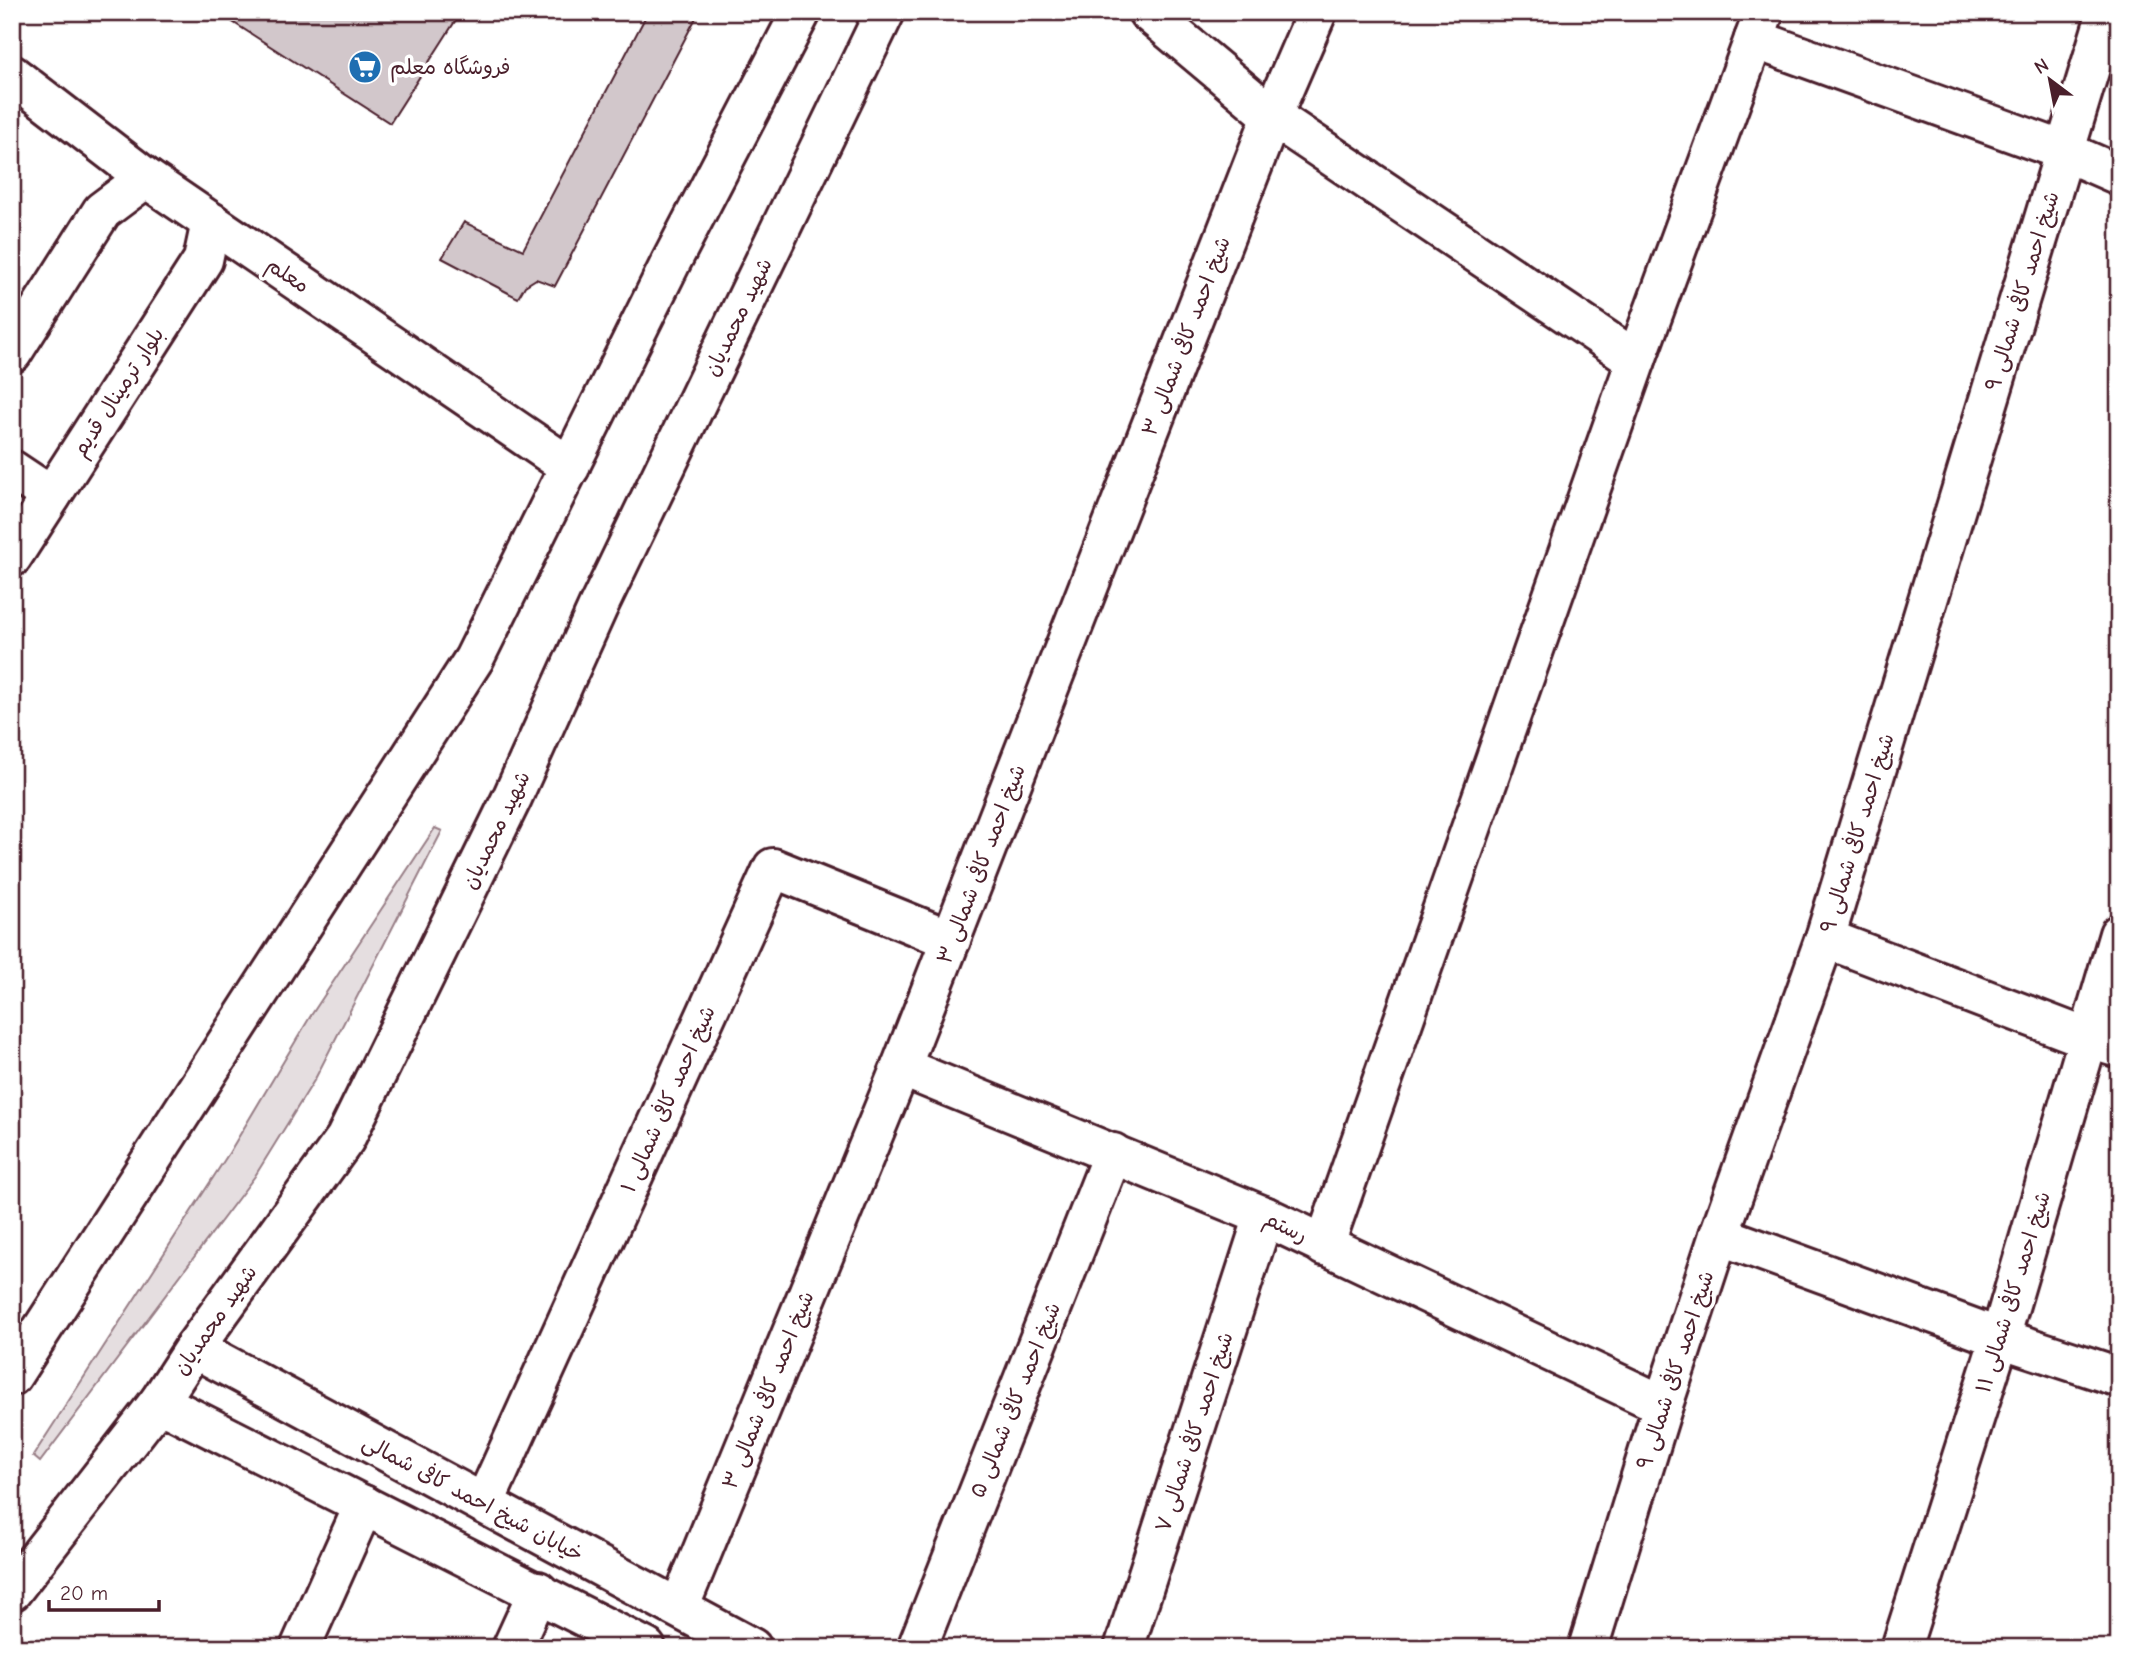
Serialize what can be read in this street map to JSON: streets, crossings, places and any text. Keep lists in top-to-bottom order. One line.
{"streets":{"street":["معلم","شیخ احمد کافی شمالی ۹","شهید محمدیان","شیخ احمد کافی شمالی ۳","بلوار ترمینال قدیم","شیخ احمد کافی شمالی ۱","رستم","شیخ احمد کافی شمالی ۱۱","شیخ احمد کافی شمالی ۵","شیخ احمد کافی شمالی ۷","خیابان شیخ احمد کافی شمالی"]},"crossings":[["معلم","بلوار ترمینال قدیم"],["شیخ احمد کافی شمالی ۹","رستم"],["شهید محمدیان","خیابان شیخ احمد کافی شمالی"],["شیخ احمد کافی شمالی ۳","شیخ احمد کافی شمالی ۱"],["شیخ احمد کافی شمالی ۳","رستم"],["شیخ احمد کافی شمالی ۳","خیابان شیخ احمد کافی شمالی"],["شیخ احمد کافی شمالی ۱","خیابان شیخ احمد کافی شمالی"],["رستم","شیخ احمد کافی شمالی ۵"],["رستم","شیخ احمد کافی شمالی ۷"]],"places":{"supermarket":["فروشگاه معلم"]},"scale_bar":"20 m","north":"top left"}
